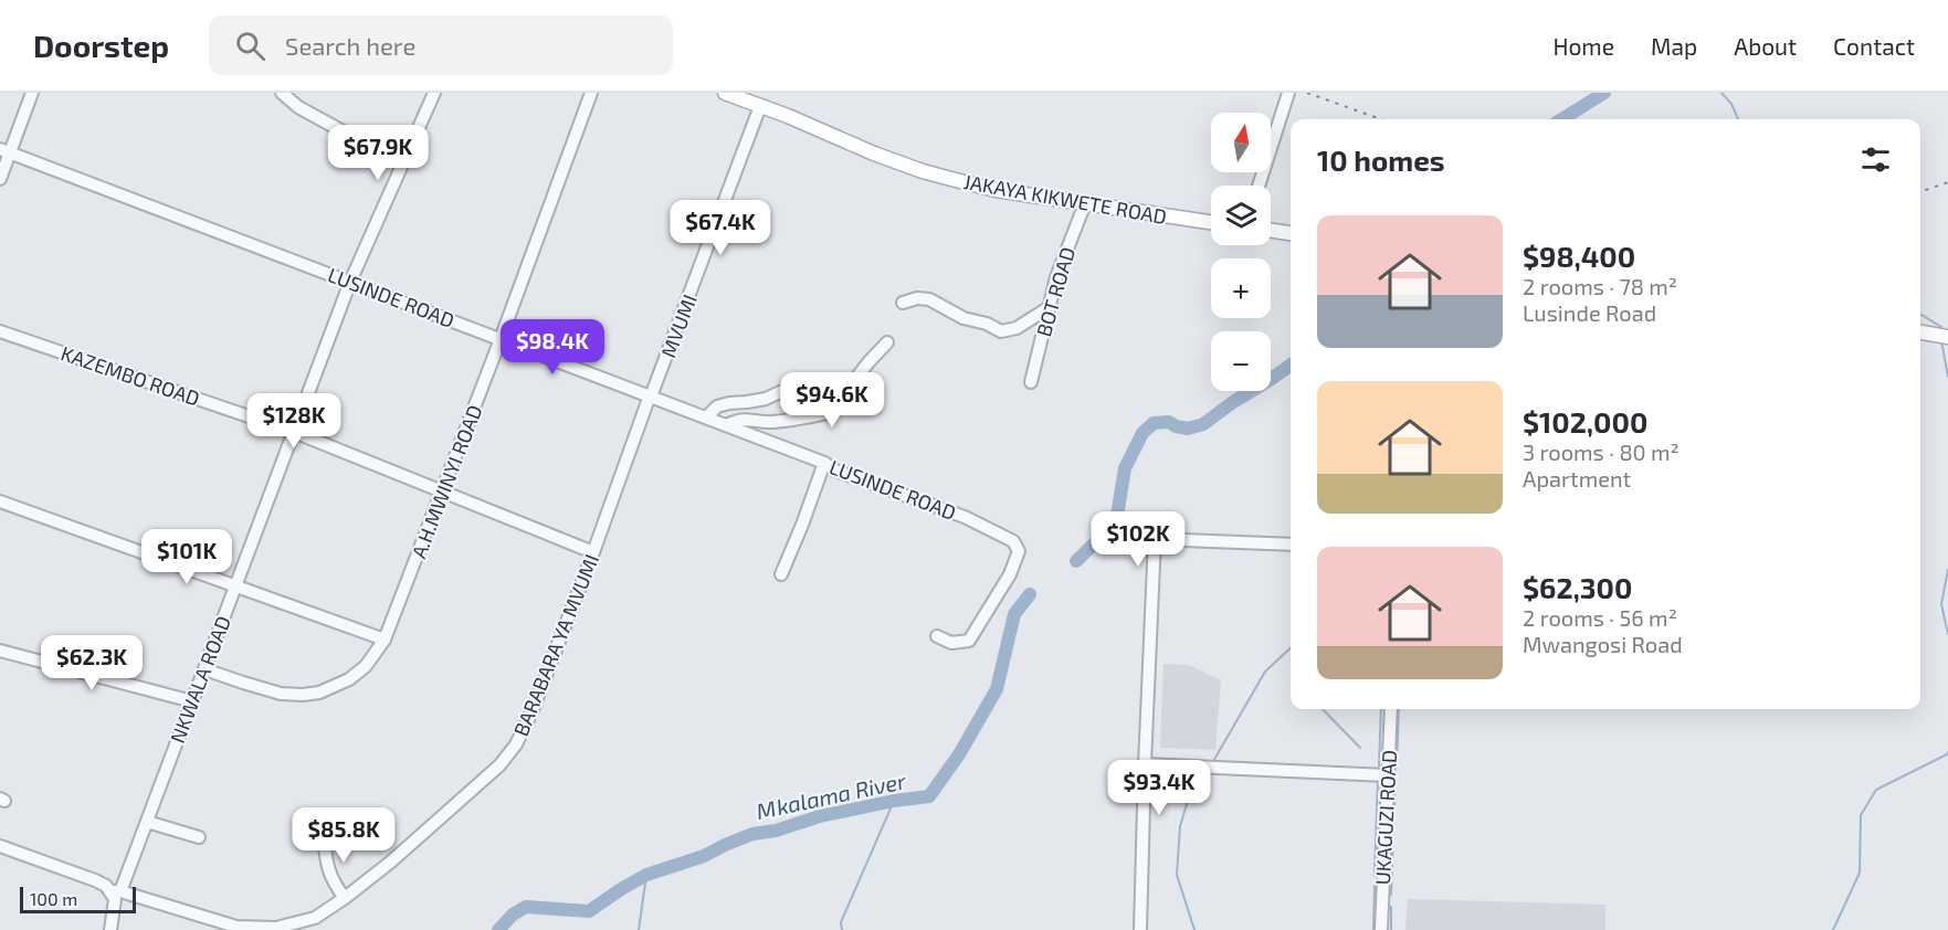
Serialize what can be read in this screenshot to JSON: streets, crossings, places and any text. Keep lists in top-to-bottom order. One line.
{"streets":{"main road":["JAKAYA KIKWETE ROAD"],"street":["BOT ROAD","LUSINDE ROAD","MVUMI","KAZEMBO ROAD","A.H.MWINYI ROAD","BARABARA YA MVUMI","NKWALA ROAD","UKAGUZI ROAD"]},"crossings":[["JAKAYA KIKWETE ROAD","BOT ROAD"],["JAKAYA KIKWETE ROAD","MVUMI"],["LUSINDE ROAD","MVUMI"],["LUSINDE ROAD","A.H.MWINYI ROAD"],["LUSINDE ROAD","BARABARA YA MVUMI"],["LUSINDE ROAD","NKWALA ROAD"],["MVUMI","BARABARA YA MVUMI"],["KAZEMBO ROAD","A.H.MWINYI ROAD"],["KAZEMBO ROAD","BARABARA YA MVUMI"],["KAZEMBO ROAD","NKWALA ROAD"],["A.H.MWINYI ROAD","NKWALA ROAD"],["BARABARA YA MVUMI","NKWALA ROAD"]],"water":["Mkalama River"],"scale_bar":"100 m","north":"top","page":{"header":"Doorstep","search":"Search here","nav":["Home","Map","About","Contact"],"map_buttons":["+","−"],"heading":"10 homes","price":["$67.9K","$67.4K","$98.4K","$94.6K","$128K","$102K","$101K","$62.3K","$93.4K","$85.8K"],"list":[{"name":"$98,400","note":"2 rooms · 78 m² · Lusinde Road"},{"name":"$102,000","note":"3 rooms · 80 m² · Apartment"},{"name":"$62,300","note":"2 rooms · 56 m² · Mwangosi Road"}],"scale":"100 m"}}
